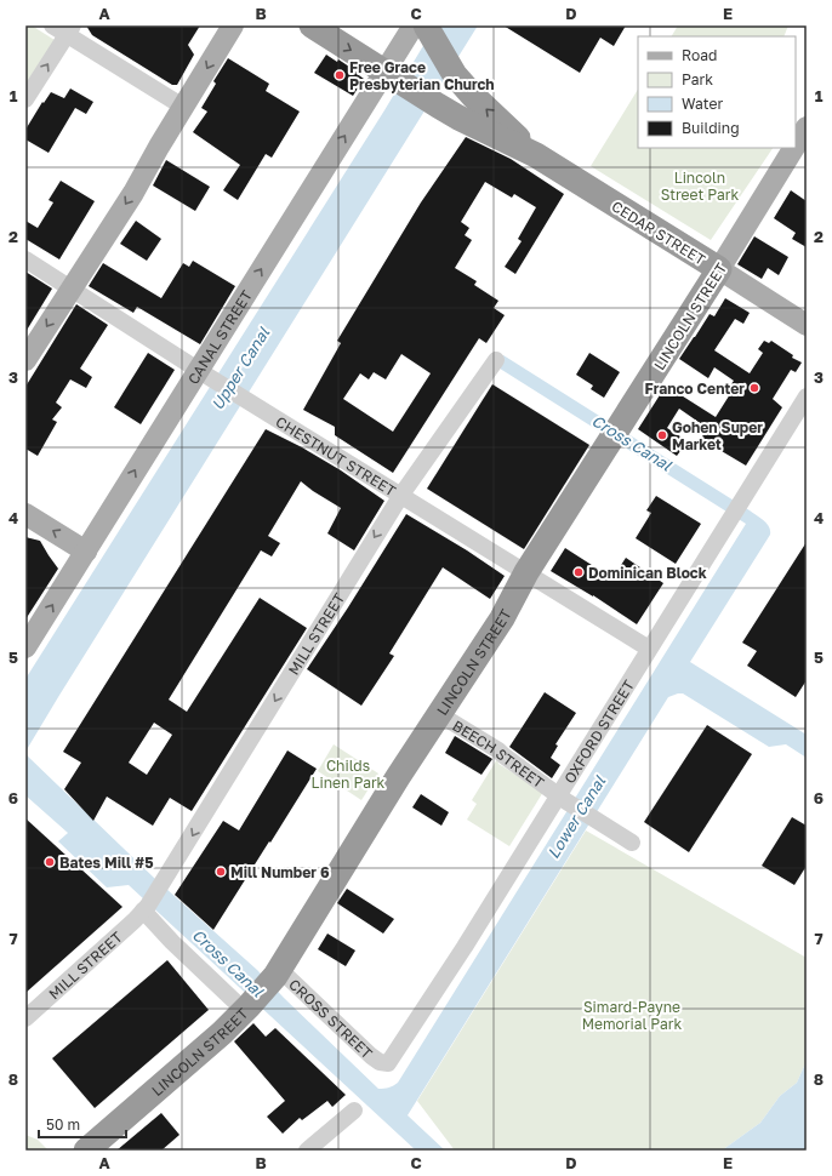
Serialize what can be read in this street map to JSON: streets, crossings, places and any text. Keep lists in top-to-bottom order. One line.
{"streets":{"highway":["CEDAR STREET","LINCOLN STREET"],"main road":["CANAL STREET"],"street":["CHESTNUT STREET","MILL STREET","OXFORD STREET","BEECH STREET","CROSS STREET"]},"crossings":[["CEDAR STREET","LINCOLN STREET"],["CEDAR STREET","CANAL STREET"],["LINCOLN STREET","CHESTNUT STREET"],["LINCOLN STREET","BEECH STREET"],["LINCOLN STREET","CROSS STREET"],["CANAL STREET","CHESTNUT STREET"],["CHESTNUT STREET","MILL STREET"],["CHESTNUT STREET","OXFORD STREET"],["OXFORD STREET","BEECH STREET"],["OXFORD STREET","CROSS STREET"]],"one_way":["MILL STREET"],"water":["Upper Canal","Cross Canal","Lower Canal"],"parks":["Lincoln Street Park","Childs Linen Park","Simard-Payne Memorial Park"],"places":["Free Grace Presbyterian Church","Franco Center","Gohen Super Market","Dominican Block","Bates Mill #5","Mill Number 6"],"legend":["Road","Park","Water","Building"],"scale_bar":"50 m","grid":{"columns":["A","B","C","D","E"],"rows":["1","2","3","4","5","6","7","8"]}}
